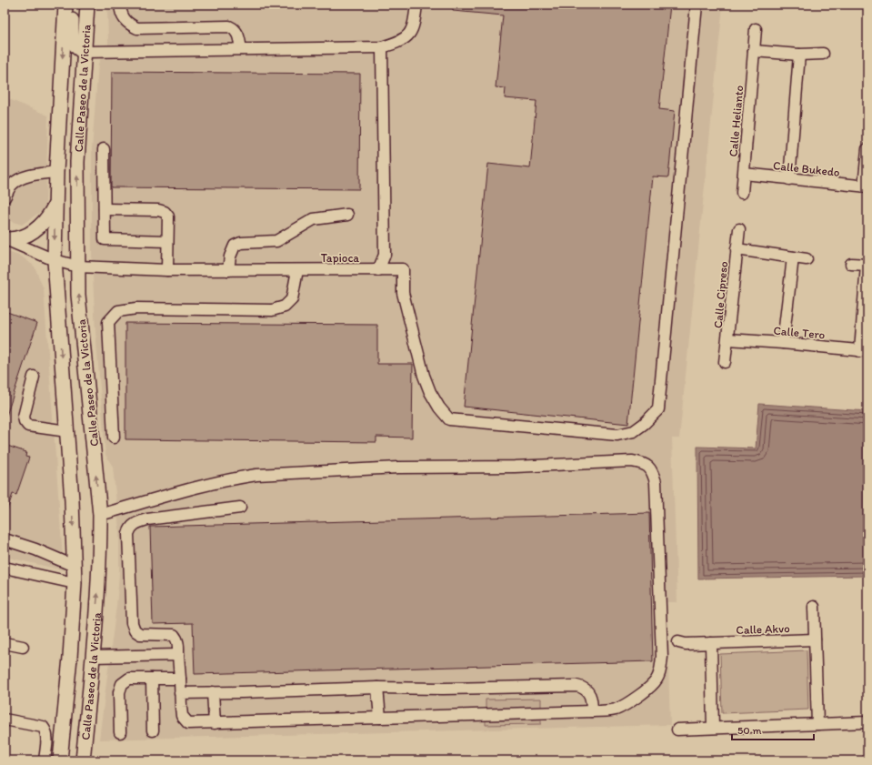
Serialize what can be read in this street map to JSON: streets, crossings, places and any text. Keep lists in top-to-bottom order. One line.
{"streets":{"main road":["Calle Paseo de la Victoria"],"street":["Calle Helianto","Calle Bukedo","Tapioca","Calle Cipreso","Calle Tero","Calle Akvo"]},"crossings":[["Calle Paseo de la Victoria","Tapioca"],["Calle Helianto","Calle Bukedo"],["Calle Cipreso","Calle Tero"]],"scale_bar":"50 m"}
